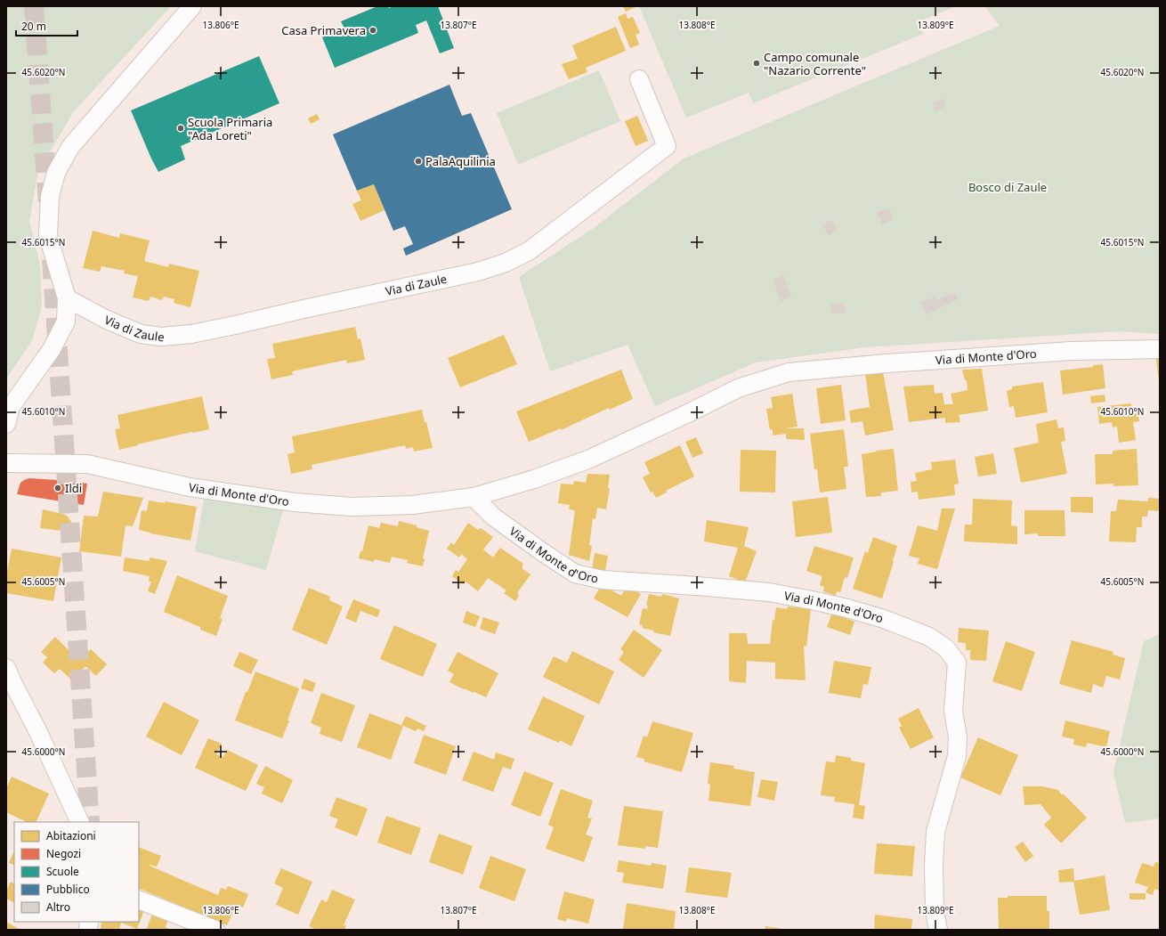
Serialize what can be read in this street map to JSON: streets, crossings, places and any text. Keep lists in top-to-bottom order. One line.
{"streets":{"street":["Via di Zaule","Via di Monte d'Oro"]},"parks":["Bosco di Zaule"],"places":["Casa Primavera","Campo comunale \"Nazario Corrente\"","Scuola Primaria \"Ada Loreti\"","PalaAquilinia","Ildi"],"legend":["Abitazioni","Negozi","Scuole","Pubblico","Altro"],"scale_bar":"20 m","coordinates":["13.806°E","13.807°E","13.808°E","13.809°E","45.6020°N","45.6015°N","45.6010°N","45.6005°N","45.6000°N"]}
